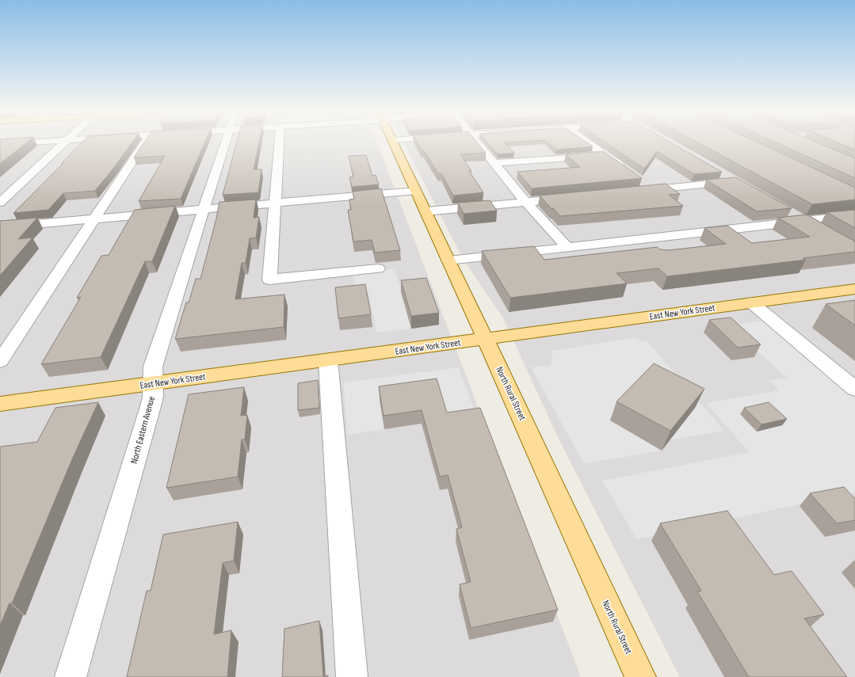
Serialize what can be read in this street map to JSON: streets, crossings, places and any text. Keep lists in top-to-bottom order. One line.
{"streets":{"main road":["East New York Street","North Rural Street"],"street":["North Eastern Avenue"]},"crossings":[["East New York Street","North Rural Street"],["East New York Street","North Eastern Avenue"]]}
